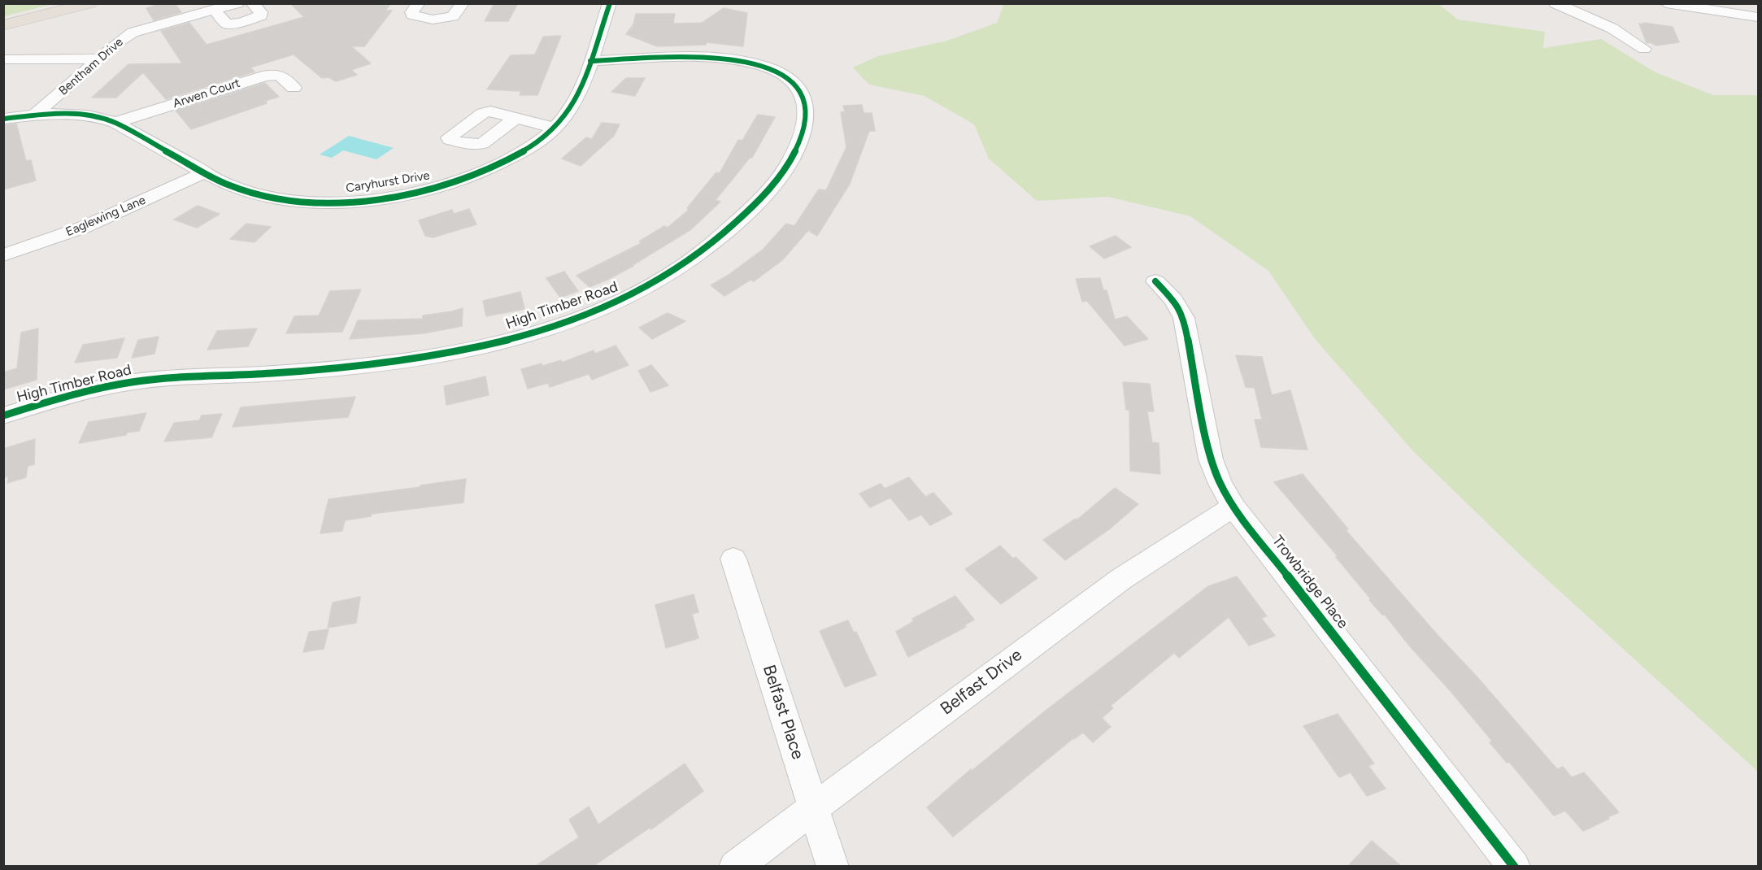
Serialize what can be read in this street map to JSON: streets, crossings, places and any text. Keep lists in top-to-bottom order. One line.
{"streets":{"street":["Bentham Drive","Arwen Court","Caryhurst Drive","Eaglewing Lane","High Timber Road","Trowbridge Place","Belfast Drive","Belfast Place"]},"crossings":[["Bentham Drive","Caryhurst Drive"],["Arwen Court","Caryhurst Drive"],["Caryhurst Drive","Eaglewing Lane"],["Caryhurst Drive","High Timber Road"],["Trowbridge Place","Belfast Drive"],["Belfast Drive","Belfast Place"]]}
